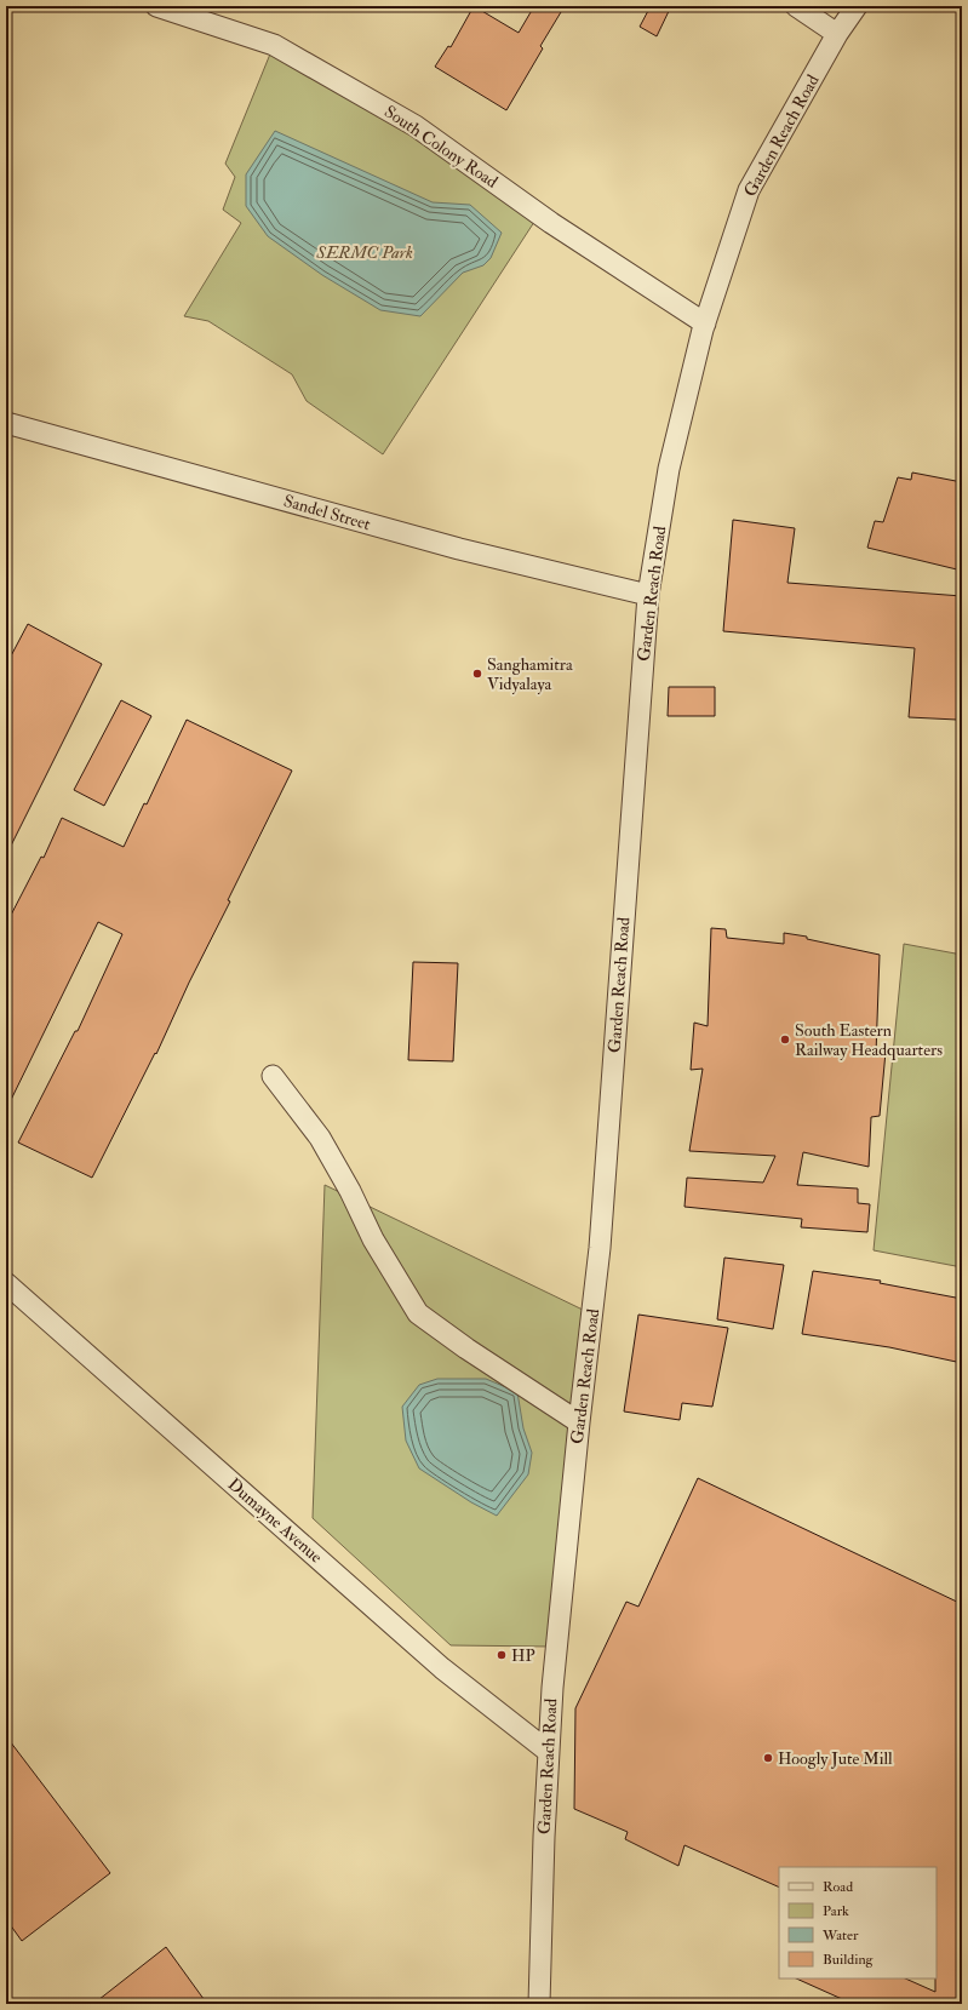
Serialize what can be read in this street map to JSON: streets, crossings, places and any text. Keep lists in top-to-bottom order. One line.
{"streets":{"street":["Garden Reach Road","South Colony Road","Sandel Street","Dumayne Avenue"]},"crossings":[["Garden Reach Road","South Colony Road"],["Garden Reach Road","Sandel Street"],["Garden Reach Road","Dumayne Avenue"]],"parks":["SERMC Park"],"places":["Sanghamitra Vidyalaya","South Eastern Railway Headquarters","HP","Hoogly Jute Mill"],"legend":["Road","Park","Water","Building"]}
